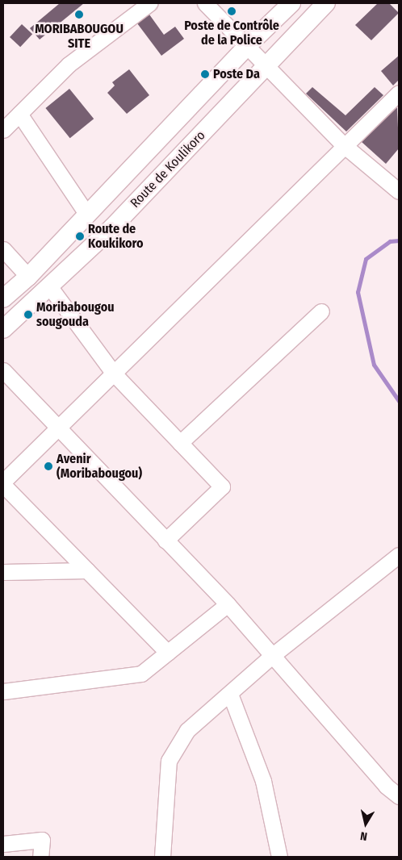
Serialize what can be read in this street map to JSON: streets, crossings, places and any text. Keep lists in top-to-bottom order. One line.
{"streets":{"main road":["Route de Koulikoro"]},"places":["Poste de Contrôle de la Police","MORIBABOUGOU SITE","Poste Da","Route de Koukikoro","Moribabougou sougouda","Avenir (Moribabougou)"],"north":"bottom"}
